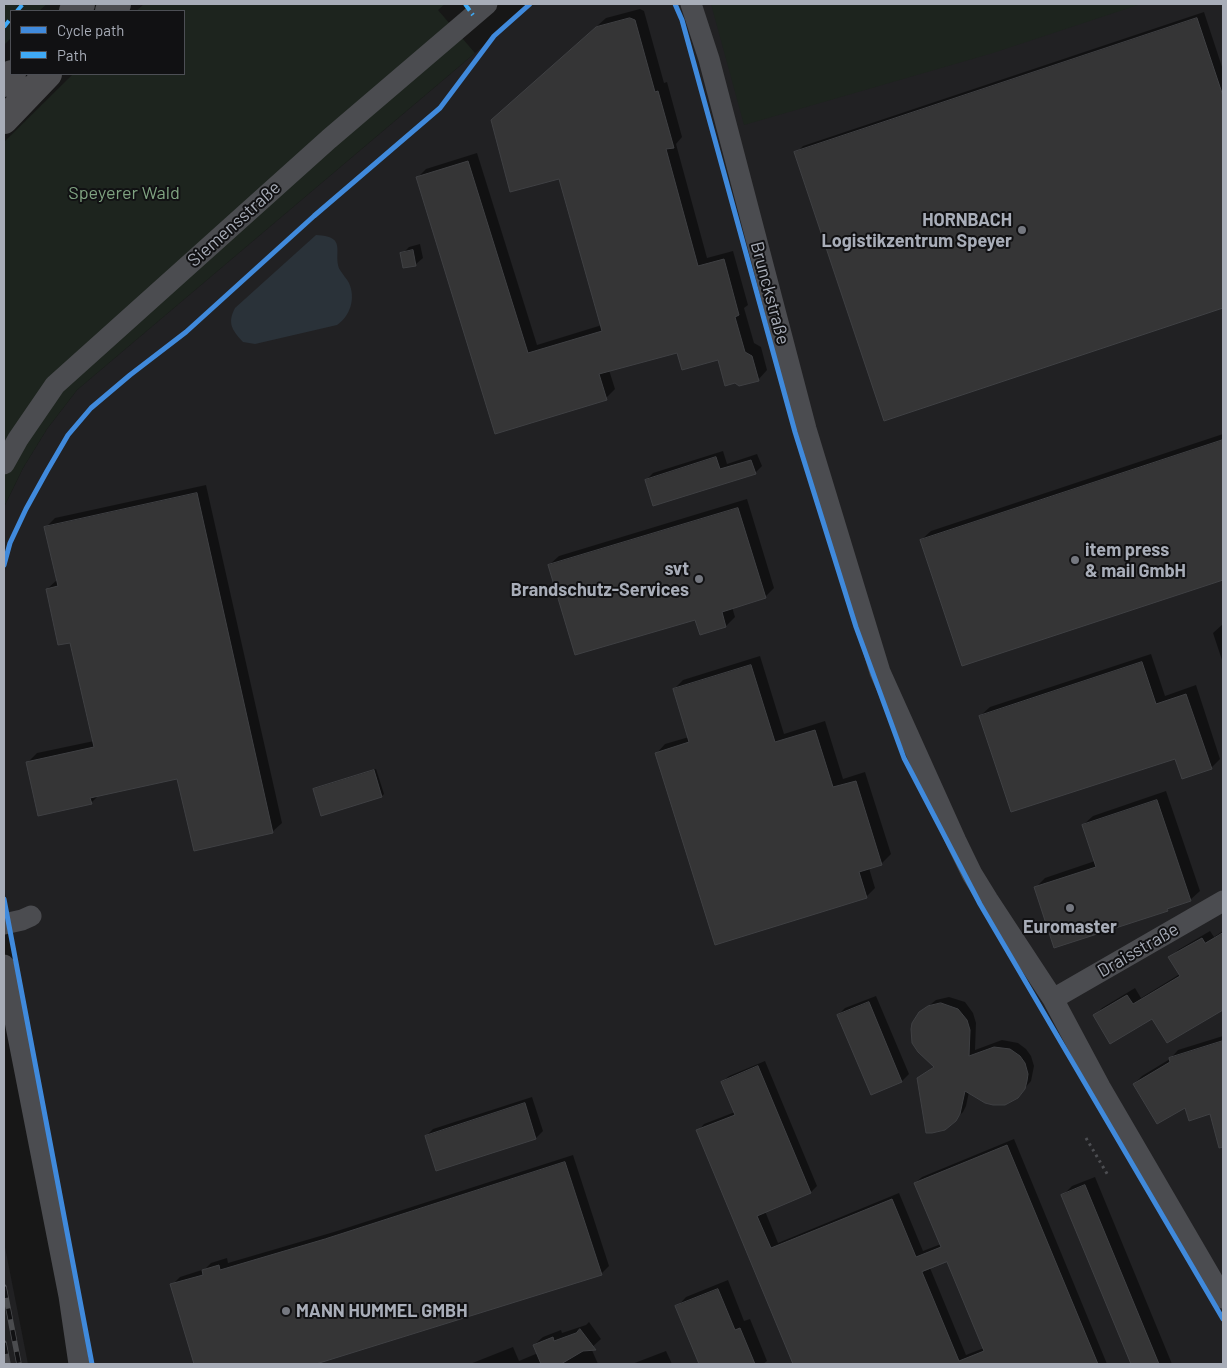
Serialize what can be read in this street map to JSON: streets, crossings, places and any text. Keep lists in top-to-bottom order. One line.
{"streets":{"street":["Siemensstraße","Brunckstraße","Draisstraße"]},"crossings":[["Brunckstraße","Draisstraße"]],"parks":["Speyerer Wald"],"places":["HORNBACH Logistikzentrum Speyer","item press & mail GmbH","svt Brandschutz-Services","Euromaster","MANN HUMMEL GMBH"],"legend":["Cycle path","Path"]}
